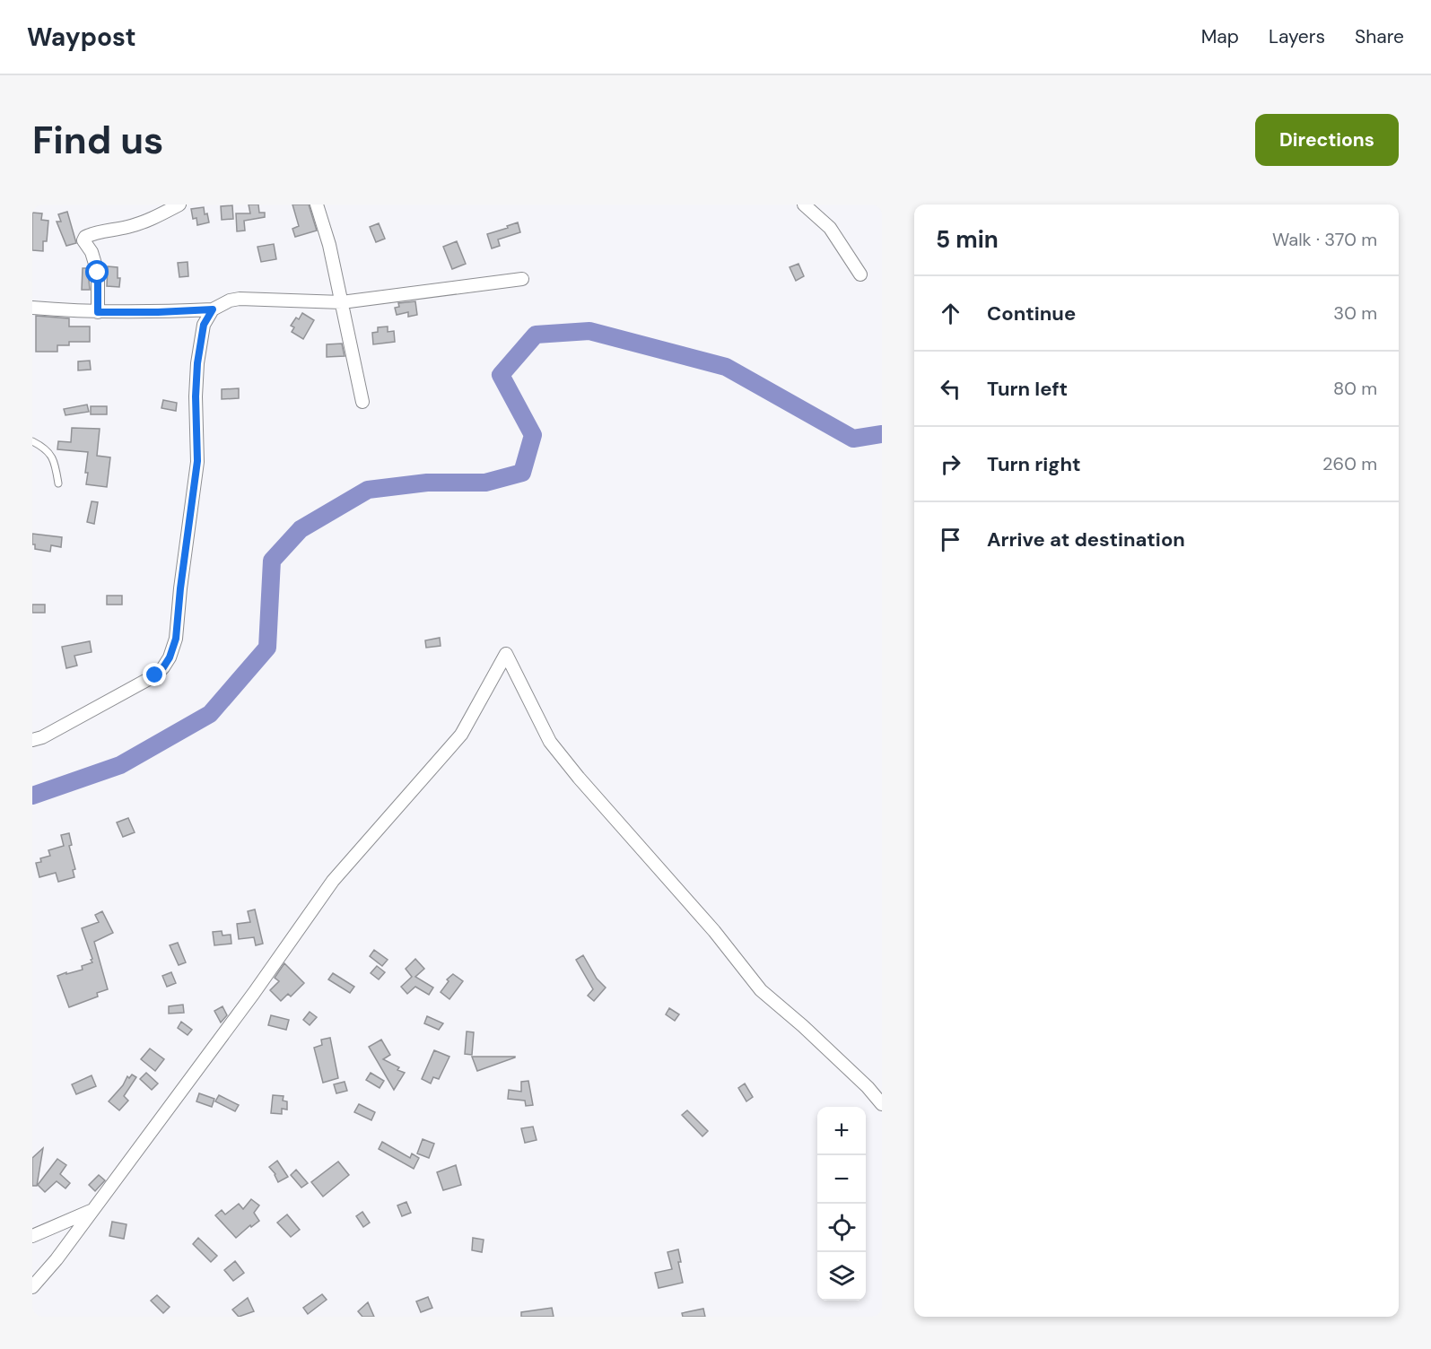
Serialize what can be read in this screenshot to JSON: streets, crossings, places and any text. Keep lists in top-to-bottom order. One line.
{"page":{"header":"Waypost","nav":["Map","Layers","Share"],"buttons":"Directions","title":"Find us","heading":["5 min","Walk · 370 m"],"list":[["Continue","30 m"],["Turn left","80 m"],["Turn right","260 m"],"Arrive at destination"],"map_buttons":["+","−"]}}
